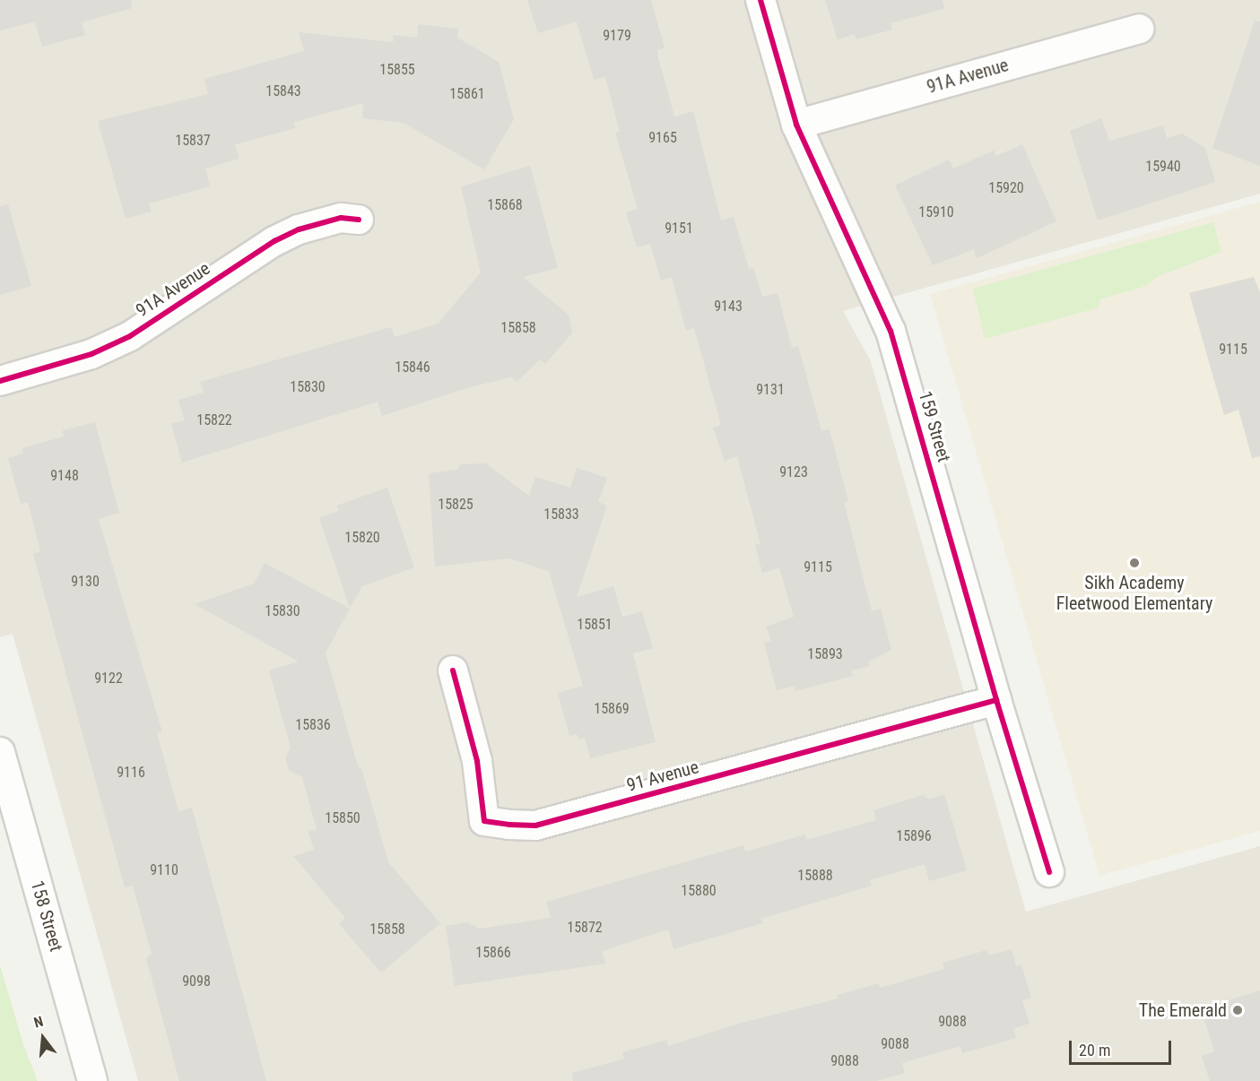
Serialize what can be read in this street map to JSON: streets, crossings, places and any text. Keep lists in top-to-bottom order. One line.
{"streets":{"street":["91A Avenue","159 Street","91 Avenue","158 Street"]},"crossings":[["91A Avenue","159 Street"],["159 Street","91 Avenue"]],"places":["Sikh Academy Fleetwood Elementary","The Emerald"],"house_numbers":["9179","15855","15843","15861","9165","15837","15940","15920","15868","15910","9151","9143","15858","9115","15846","15830","9131","15822","9123","9148","15825","15833","15820","9115","9130","15830","15851","15893","9122","15869","15836","9116","15850","15896","9110","15888","15880","15872","15858","15866","9098","9088","9088","9088"],"scale_bar":"20 m","north":"top"}
